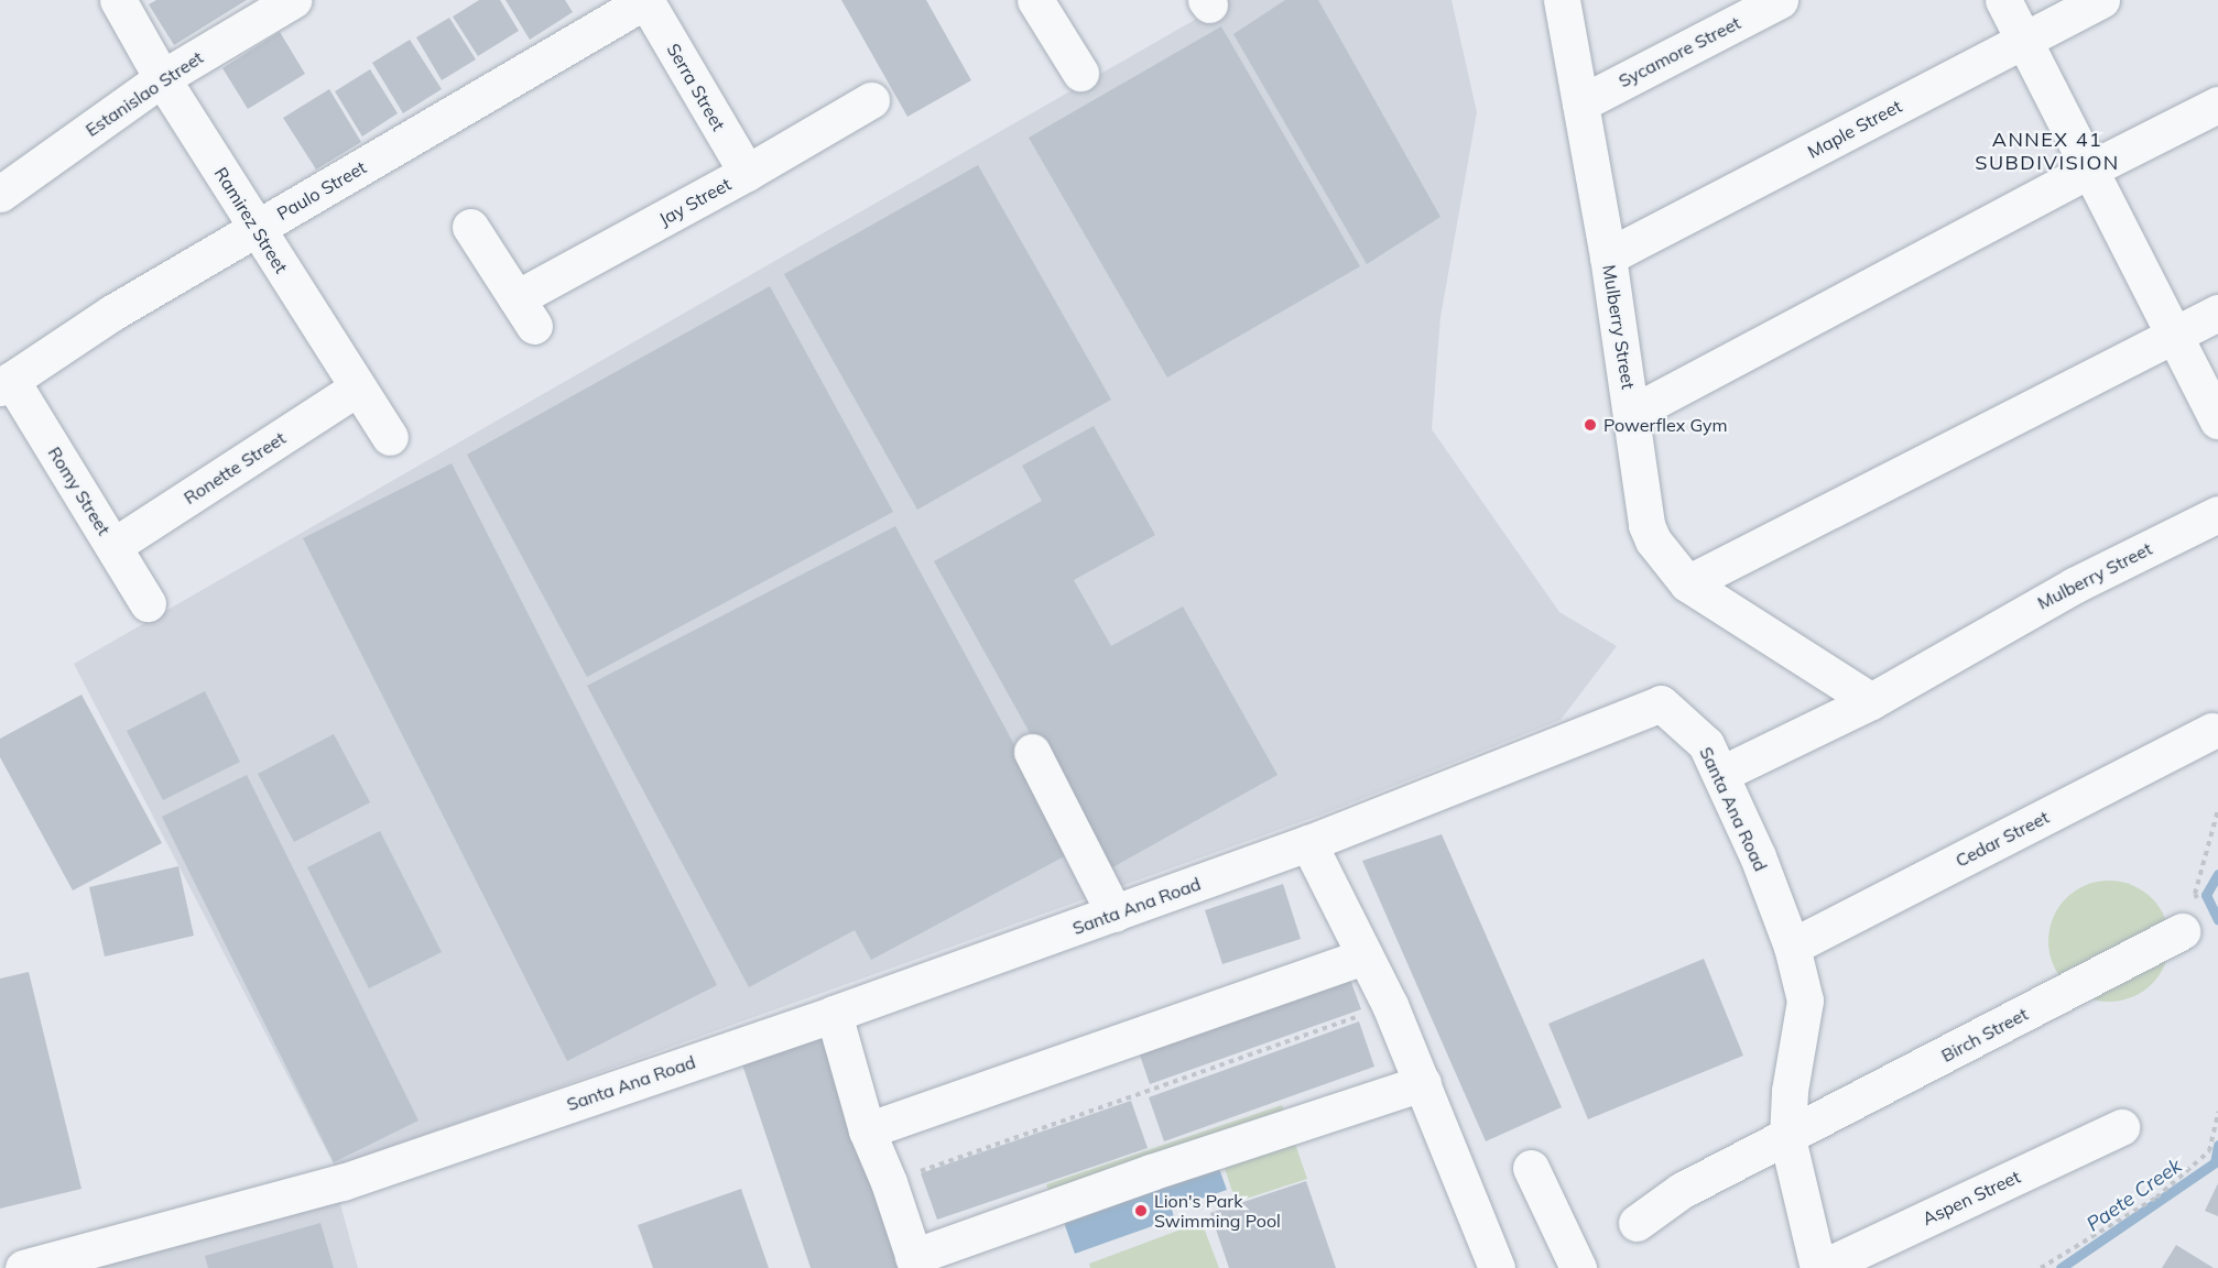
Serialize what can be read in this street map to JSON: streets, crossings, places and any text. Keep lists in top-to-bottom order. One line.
{"streets":{"street":["Sycamore Street","Serra Street","Estanislao Street","Maple Street","Paulo Street","Jay Street","Ramirez Street","Mulberry Street","Ronette Street","Romy Street","Santa Ana Road","Cedar Street","Birch Street","Aspen Street"]},"crossings":[["Sycamore Street","Mulberry Street"],["Serra Street","Paulo Street"],["Serra Street","Jay Street"],["Estanislao Street","Ramirez Street"],["Maple Street","Mulberry Street"],["Paulo Street","Ramirez Street"],["Paulo Street","Romy Street"],["Ramirez Street","Ronette Street"],["Mulberry Street","Santa Ana Road"],["Ronette Street","Romy Street"],["Santa Ana Road","Cedar Street"],["Santa Ana Road","Birch Street"],["Santa Ana Road","Aspen Street"]],"districts":["ANNEX 41 SUBDIVISION"],"water":["Paete Creek"],"places":["Powerflex Gym","Lion's Park Swimming Pool"]}
